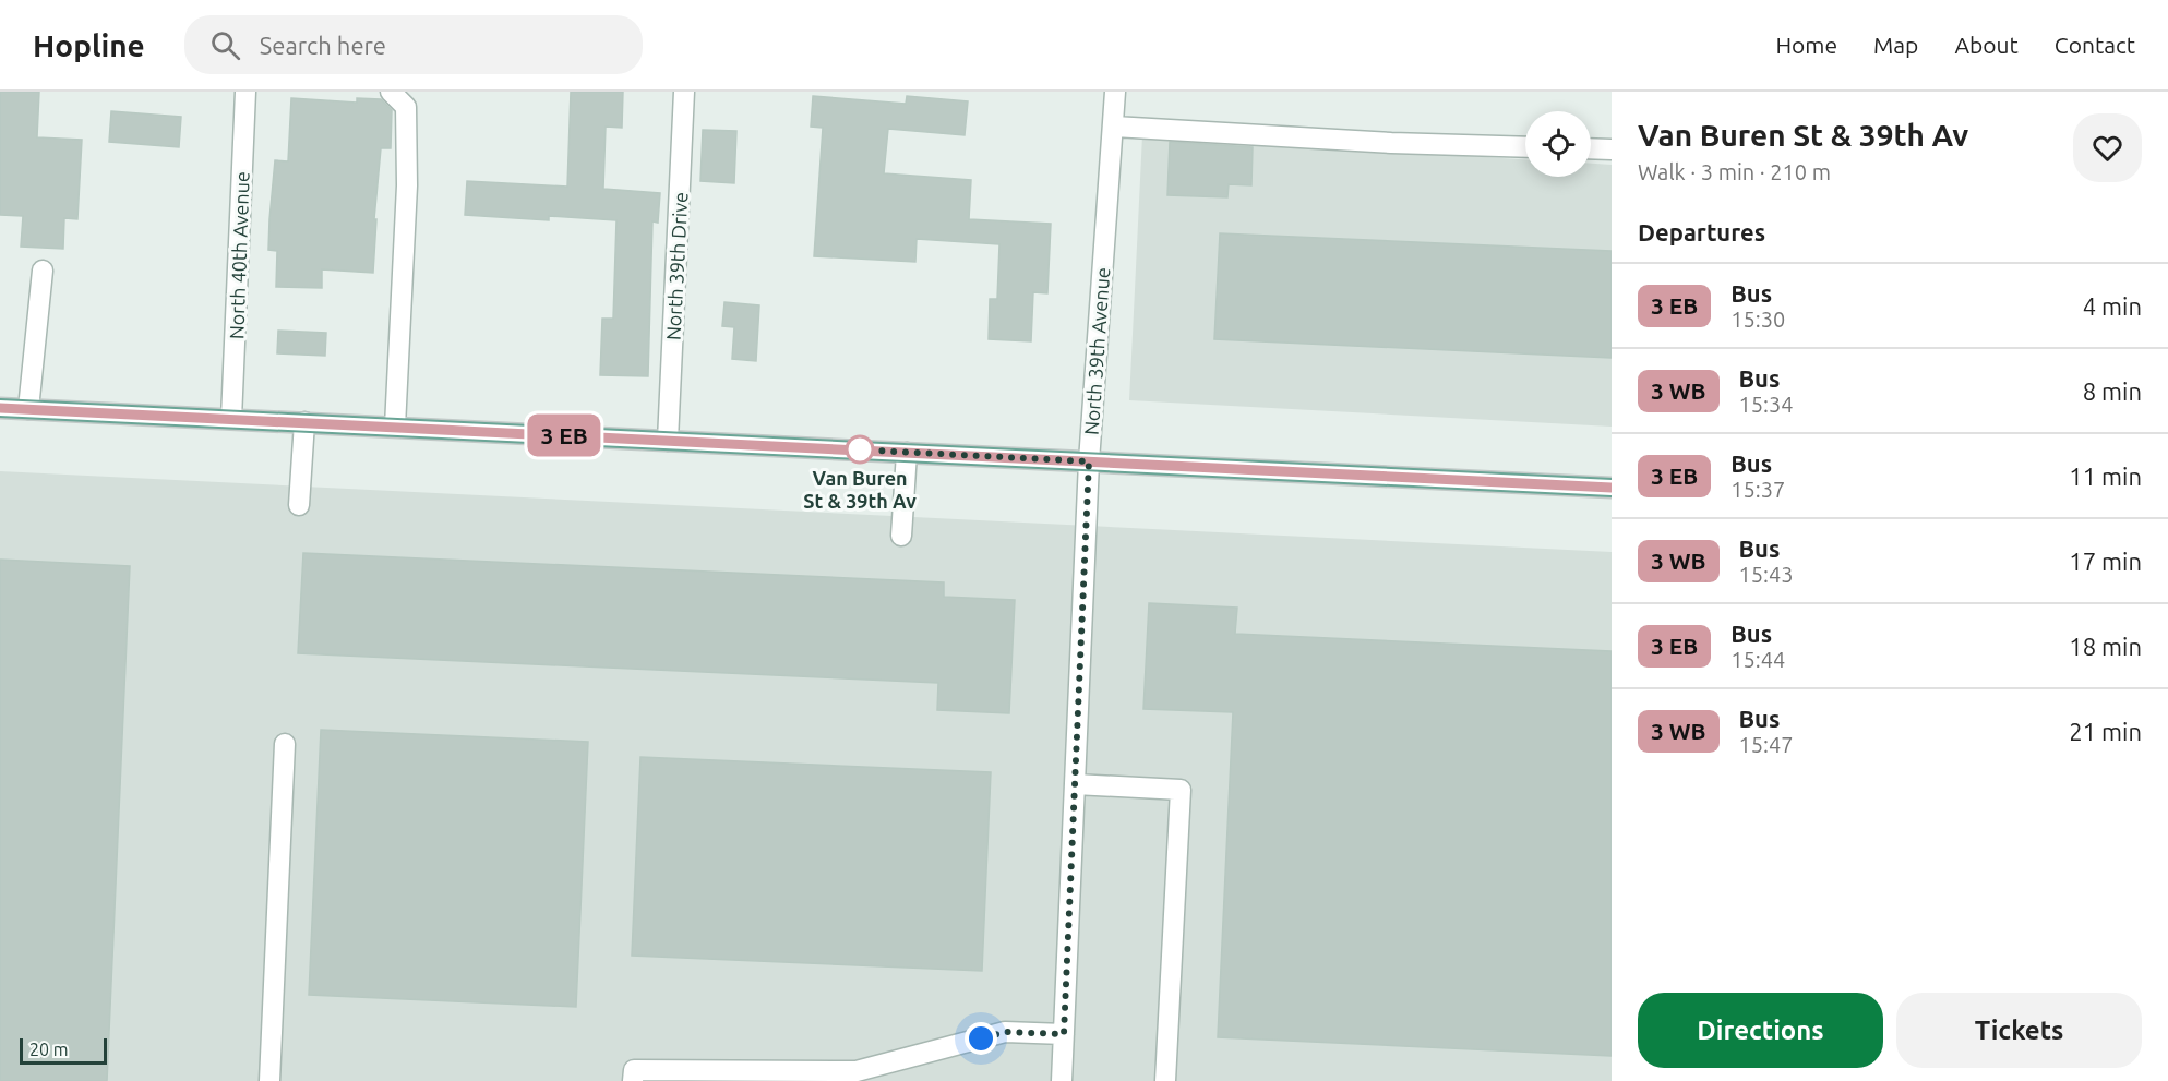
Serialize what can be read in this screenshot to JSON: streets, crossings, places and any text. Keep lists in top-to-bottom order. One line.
{"streets":{"street":["North 40th Avenue","North 39th Drive","North 39th Avenue"]},"places":["Van Buren St & 39th Av"],"scale_bar":"20 m","page":{"header":"Hopline","search":"Search here","nav":["Home","Map","About","Contact"],"on_map":"3 EB","heading":[["Van Buren St & 39th Av","Walk · 3 min · 210 m"],"Departures"],"list":[{"mark":"3 EB","name":"Bus","note":"15:30","value":"4 min"},{"mark":"3 WB","name":"Bus","note":"15:34","value":"8 min"},{"mark":"3 EB","name":"Bus","note":"15:37","value":"11 min"},{"mark":"3 WB","name":"Bus","note":"15:43","value":"17 min"},{"mark":"3 EB","name":"Bus","note":"15:44","value":"18 min"},{"mark":"3 WB","name":"Bus","note":"15:47","value":"21 min"}],"buttons":["Directions","Tickets"],"scale":"20 m"}}
